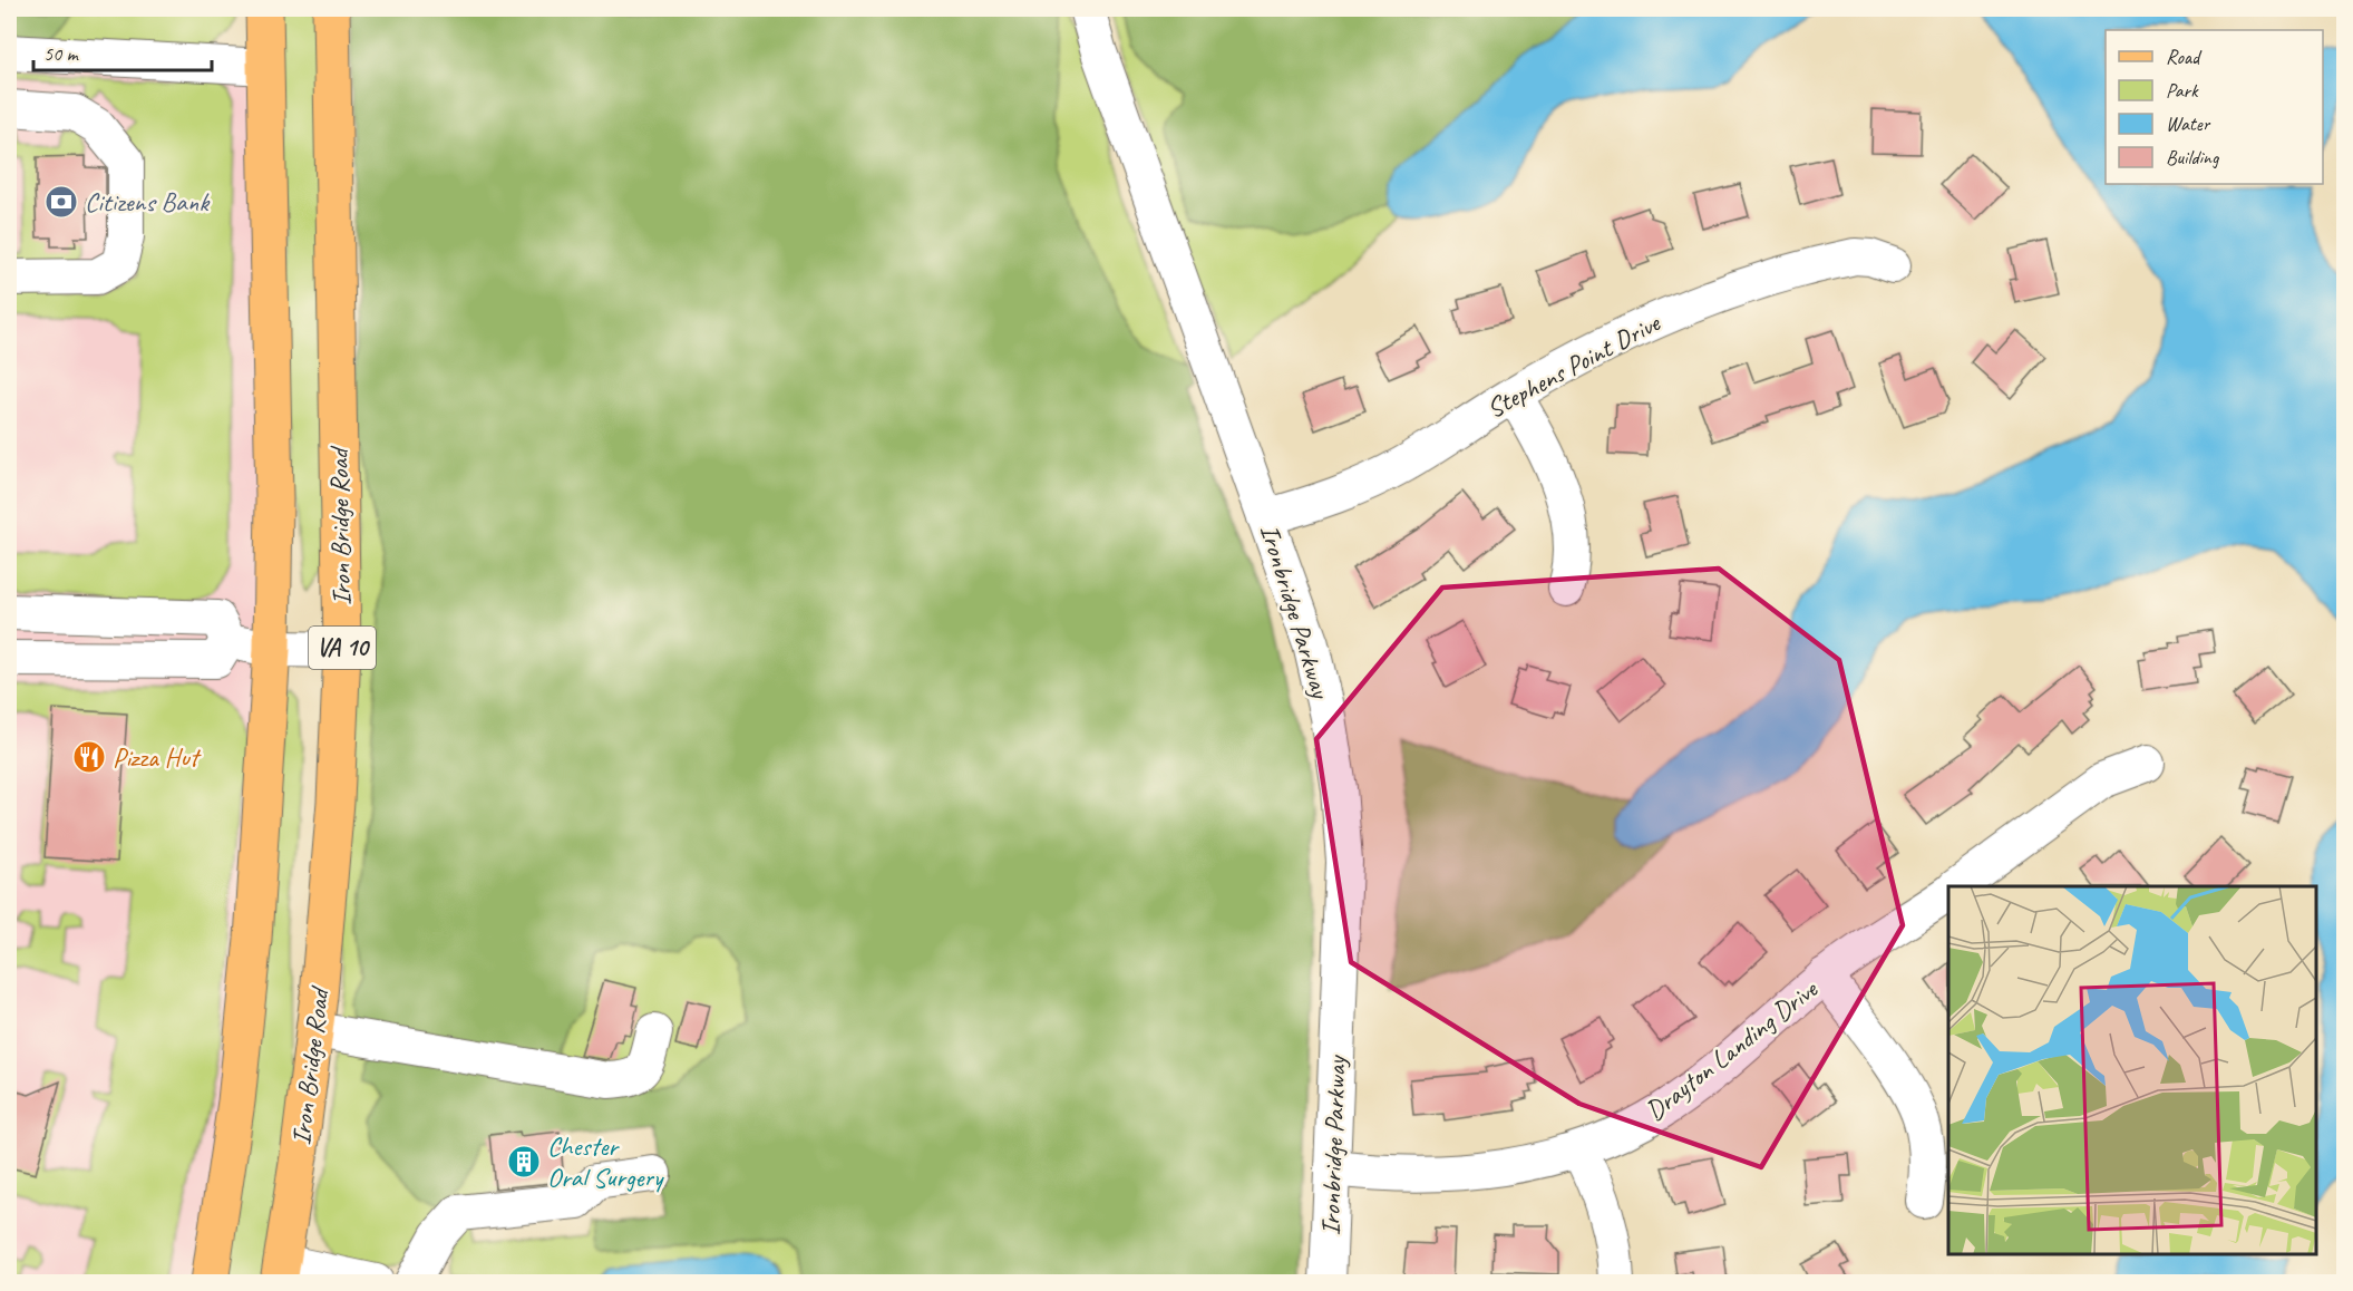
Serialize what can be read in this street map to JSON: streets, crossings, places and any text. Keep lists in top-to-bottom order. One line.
{"streets":{"main road":["Iron Bridge Road","VA 10"],"street":["Stephens Point Drive","Ironbridge Parkway","Drayton Landing Drive"]},"crossings":[["Stephens Point Drive","Ironbridge Parkway"],["Ironbridge Parkway","Drayton Landing Drive"]],"places":{"bank":["Citizens Bank"],"restaurant":["Pizza Hut"],"building":["Chester Oral Surgery"]},"legend":["Road","Park","Water","Building"],"scale_bar":"50 m"}
